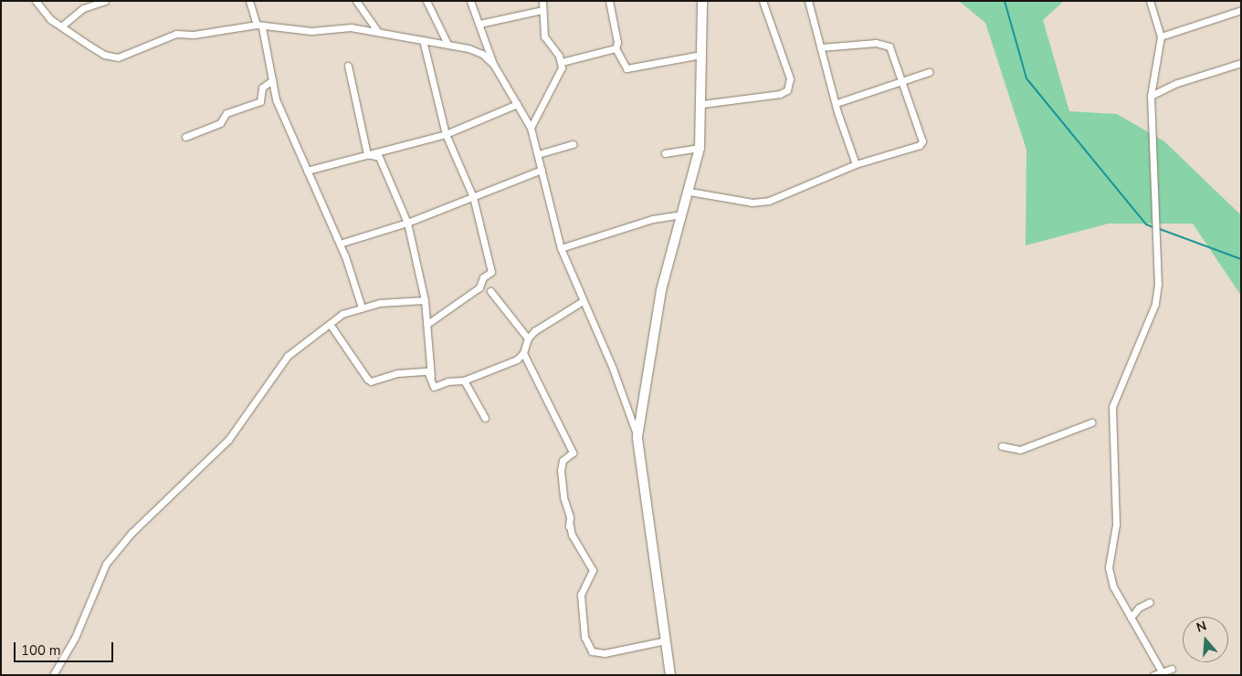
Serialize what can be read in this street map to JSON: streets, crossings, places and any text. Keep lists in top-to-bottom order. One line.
{"scale_bar":"100 m","north":"top"}
